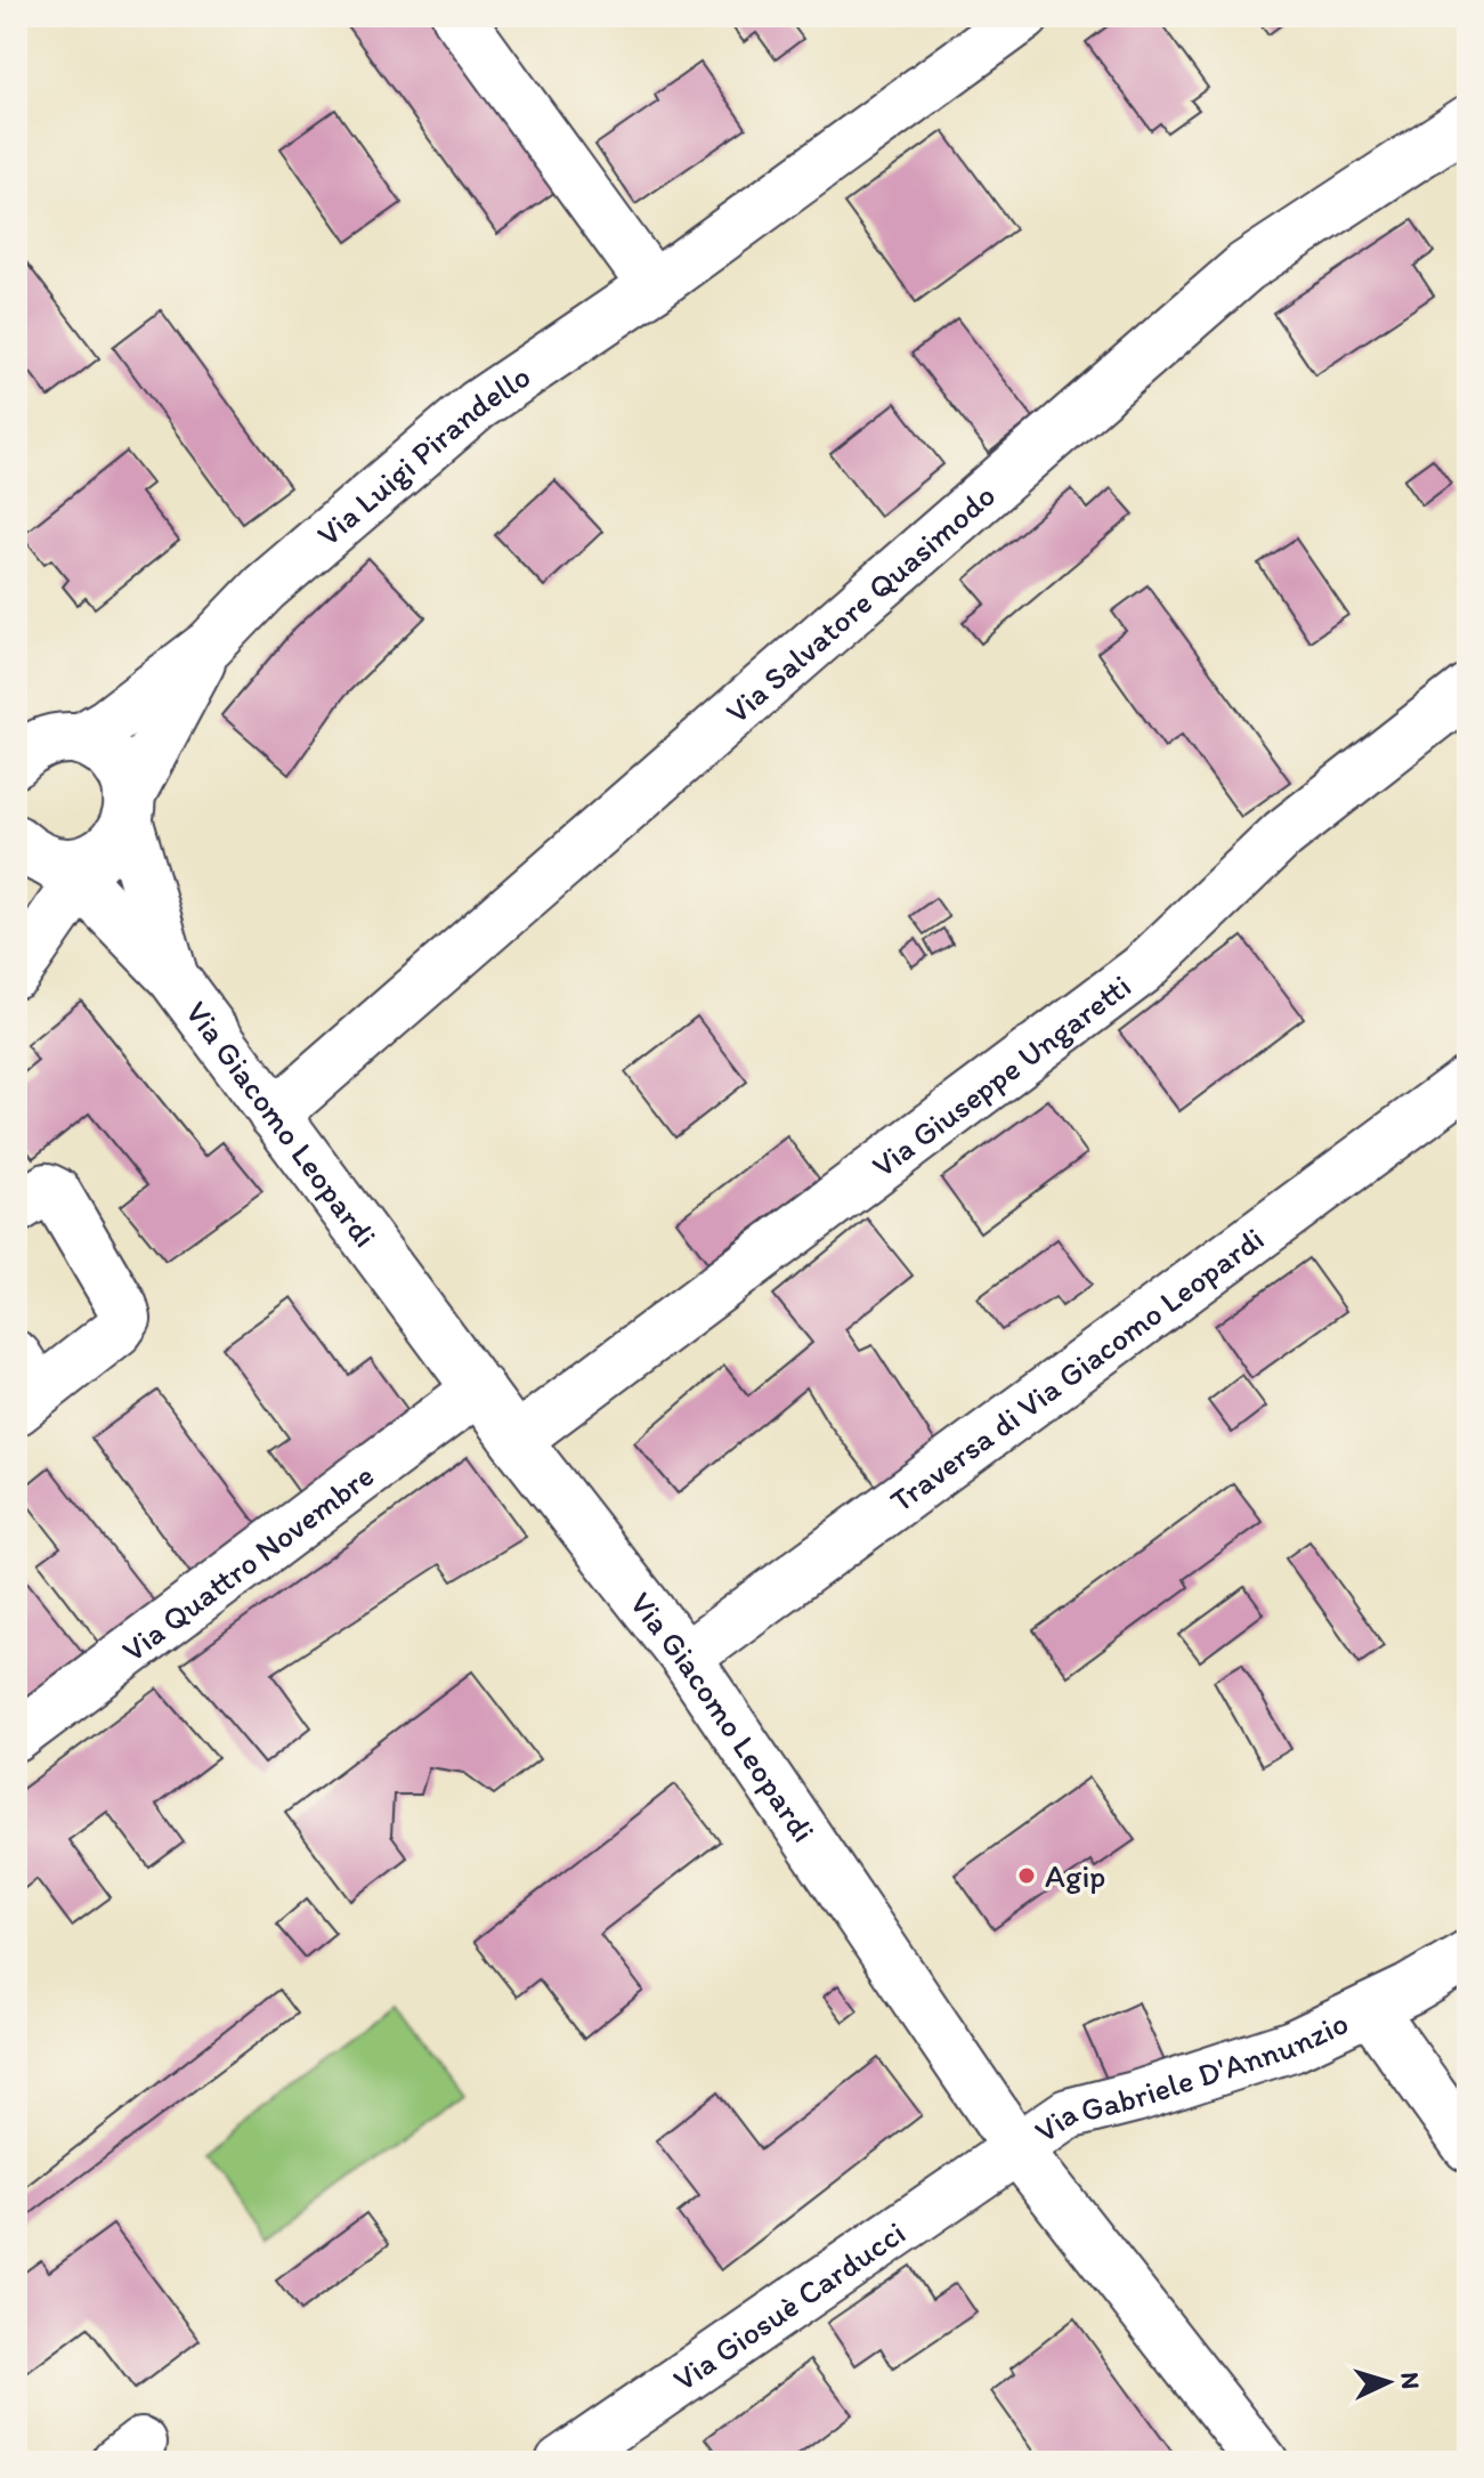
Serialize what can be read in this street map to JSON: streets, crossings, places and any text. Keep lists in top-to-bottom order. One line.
{"streets":{"street":["Via Luigi Pirandello","Via Salvatore Quasimodo","Via Giuseppe Ungaretti","Via Giacomo Leopardi","Traversa di Via Giacomo Leopardi","Via Quattro Novembre","Via Gabriele D'Annunzio","Via Giosuè Carducci"]},"crossings":[["Via Luigi Pirandello","Via Giacomo Leopardi"],["Via Salvatore Quasimodo","Via Giacomo Leopardi"],["Via Giuseppe Ungaretti","Via Giacomo Leopardi"],["Via Giacomo Leopardi","Traversa di Via Giacomo Leopardi"],["Via Giacomo Leopardi","Via Quattro Novembre"],["Via Giacomo Leopardi","Via Gabriele D'Annunzio"],["Via Giacomo Leopardi","Via Giosuè Carducci"],["Via Gabriele D'Annunzio","Via Giosuè Carducci"]],"places":["Agip"],"north":"right"}
